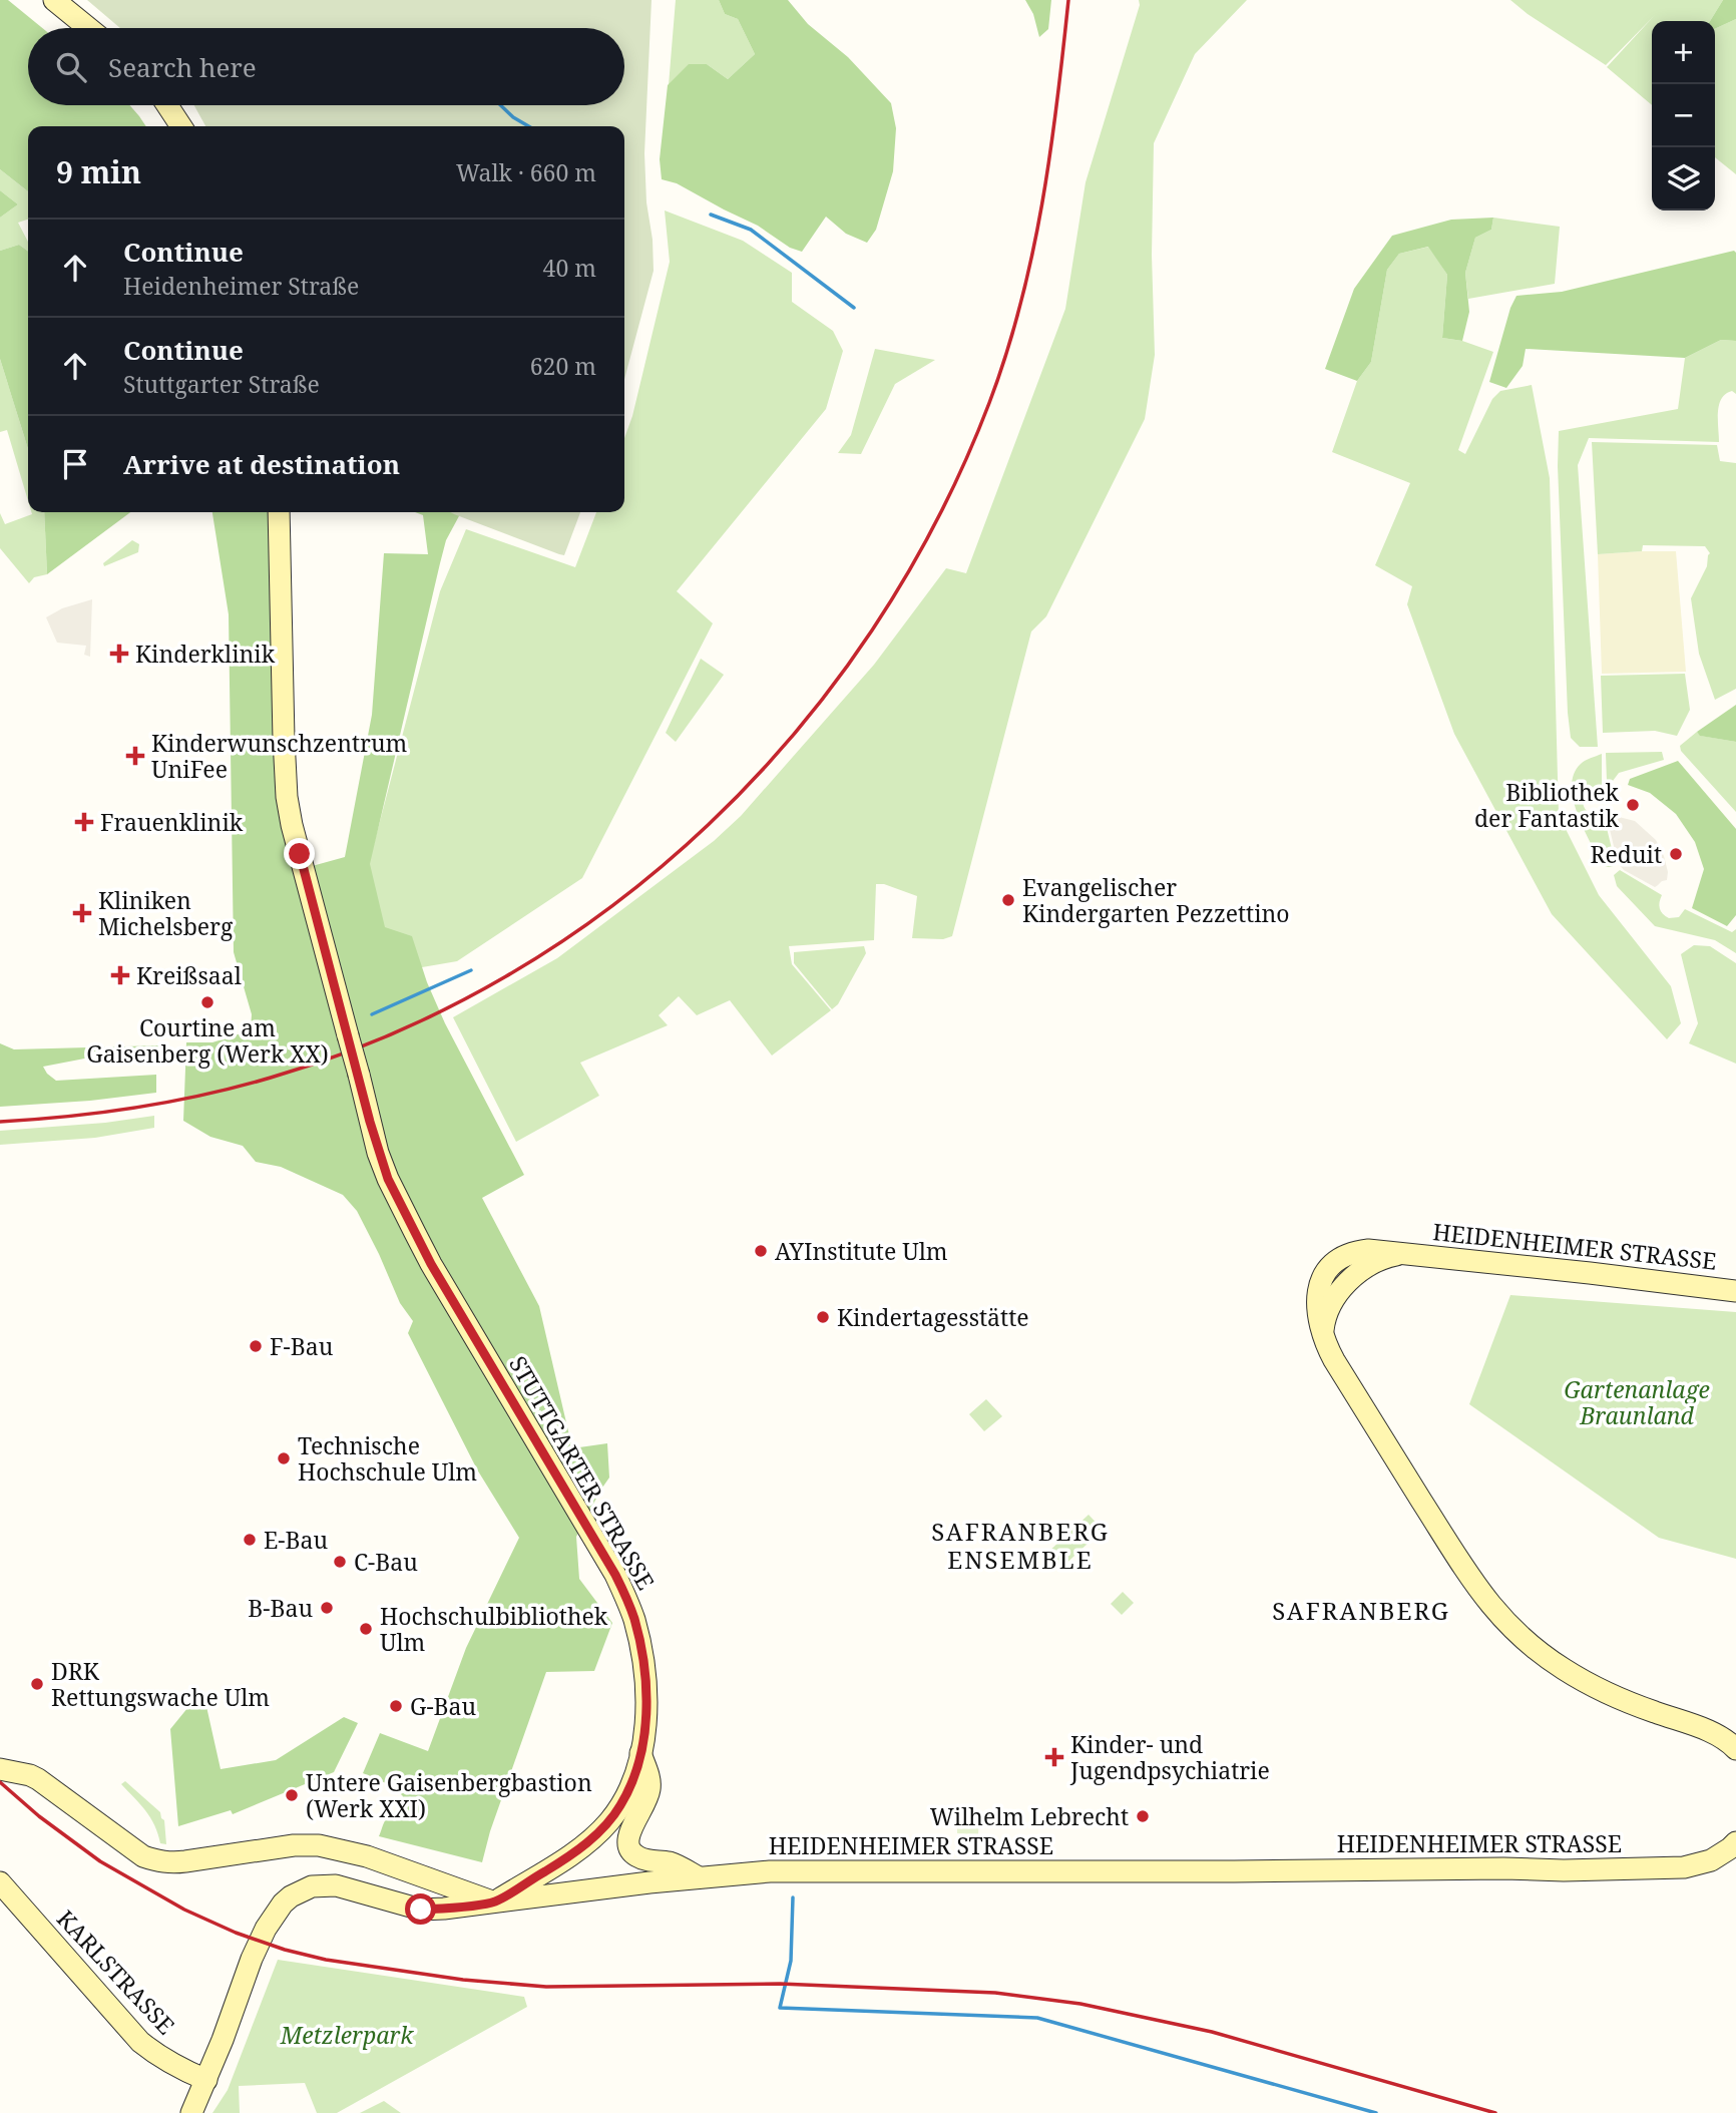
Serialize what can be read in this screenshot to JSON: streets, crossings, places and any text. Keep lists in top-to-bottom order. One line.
{"streets":{"main road":["HEIDENHEIMER STRASSE","STUTTGARTER STRASSE","KARLSTRASSE"]},"crossings":[["HEIDENHEIMER STRASSE","STUTTGARTER STRASSE"],["HEIDENHEIMER STRASSE","KARLSTRASSE"]],"districts":["SAFRANBERG ENSEMBLE","SAFRANBERG"],"parks":["Gartenanlage Braunland","Metzlerpark"],"places":{"health":["Kinderklinik","Kinderwunschzentrum UniFee","Frauenklinik","Kliniken Michelsberg","Kreißsaal","Kinder- und Jugendpsychiatrie"],"other":["Bibliothek der Fantastik","Reduit","Evangelischer Kindergarten Pezzettino","Courtine am Gaisenberg (Werk XX)","AYInstitute Ulm","Kindertagesstätte","F-Bau","Technische Hochschule Ulm","E-Bau","C-Bau","B-Bau","Hochschulbibliothek Ulm","DRK Rettungswache Ulm","G-Bau","Untere Gaisenbergbastion (Werk XXI)","Wilhelm Lebrecht"]},"page":{"map_buttons":["+","−"],"search":"Search here","heading":["9 min","Walk · 660 m"],"list":[["Continue","Heidenheimer Straße","40 m"],["Continue","Stuttgarter Straße","620 m"],"Arrive at destination"]}}
